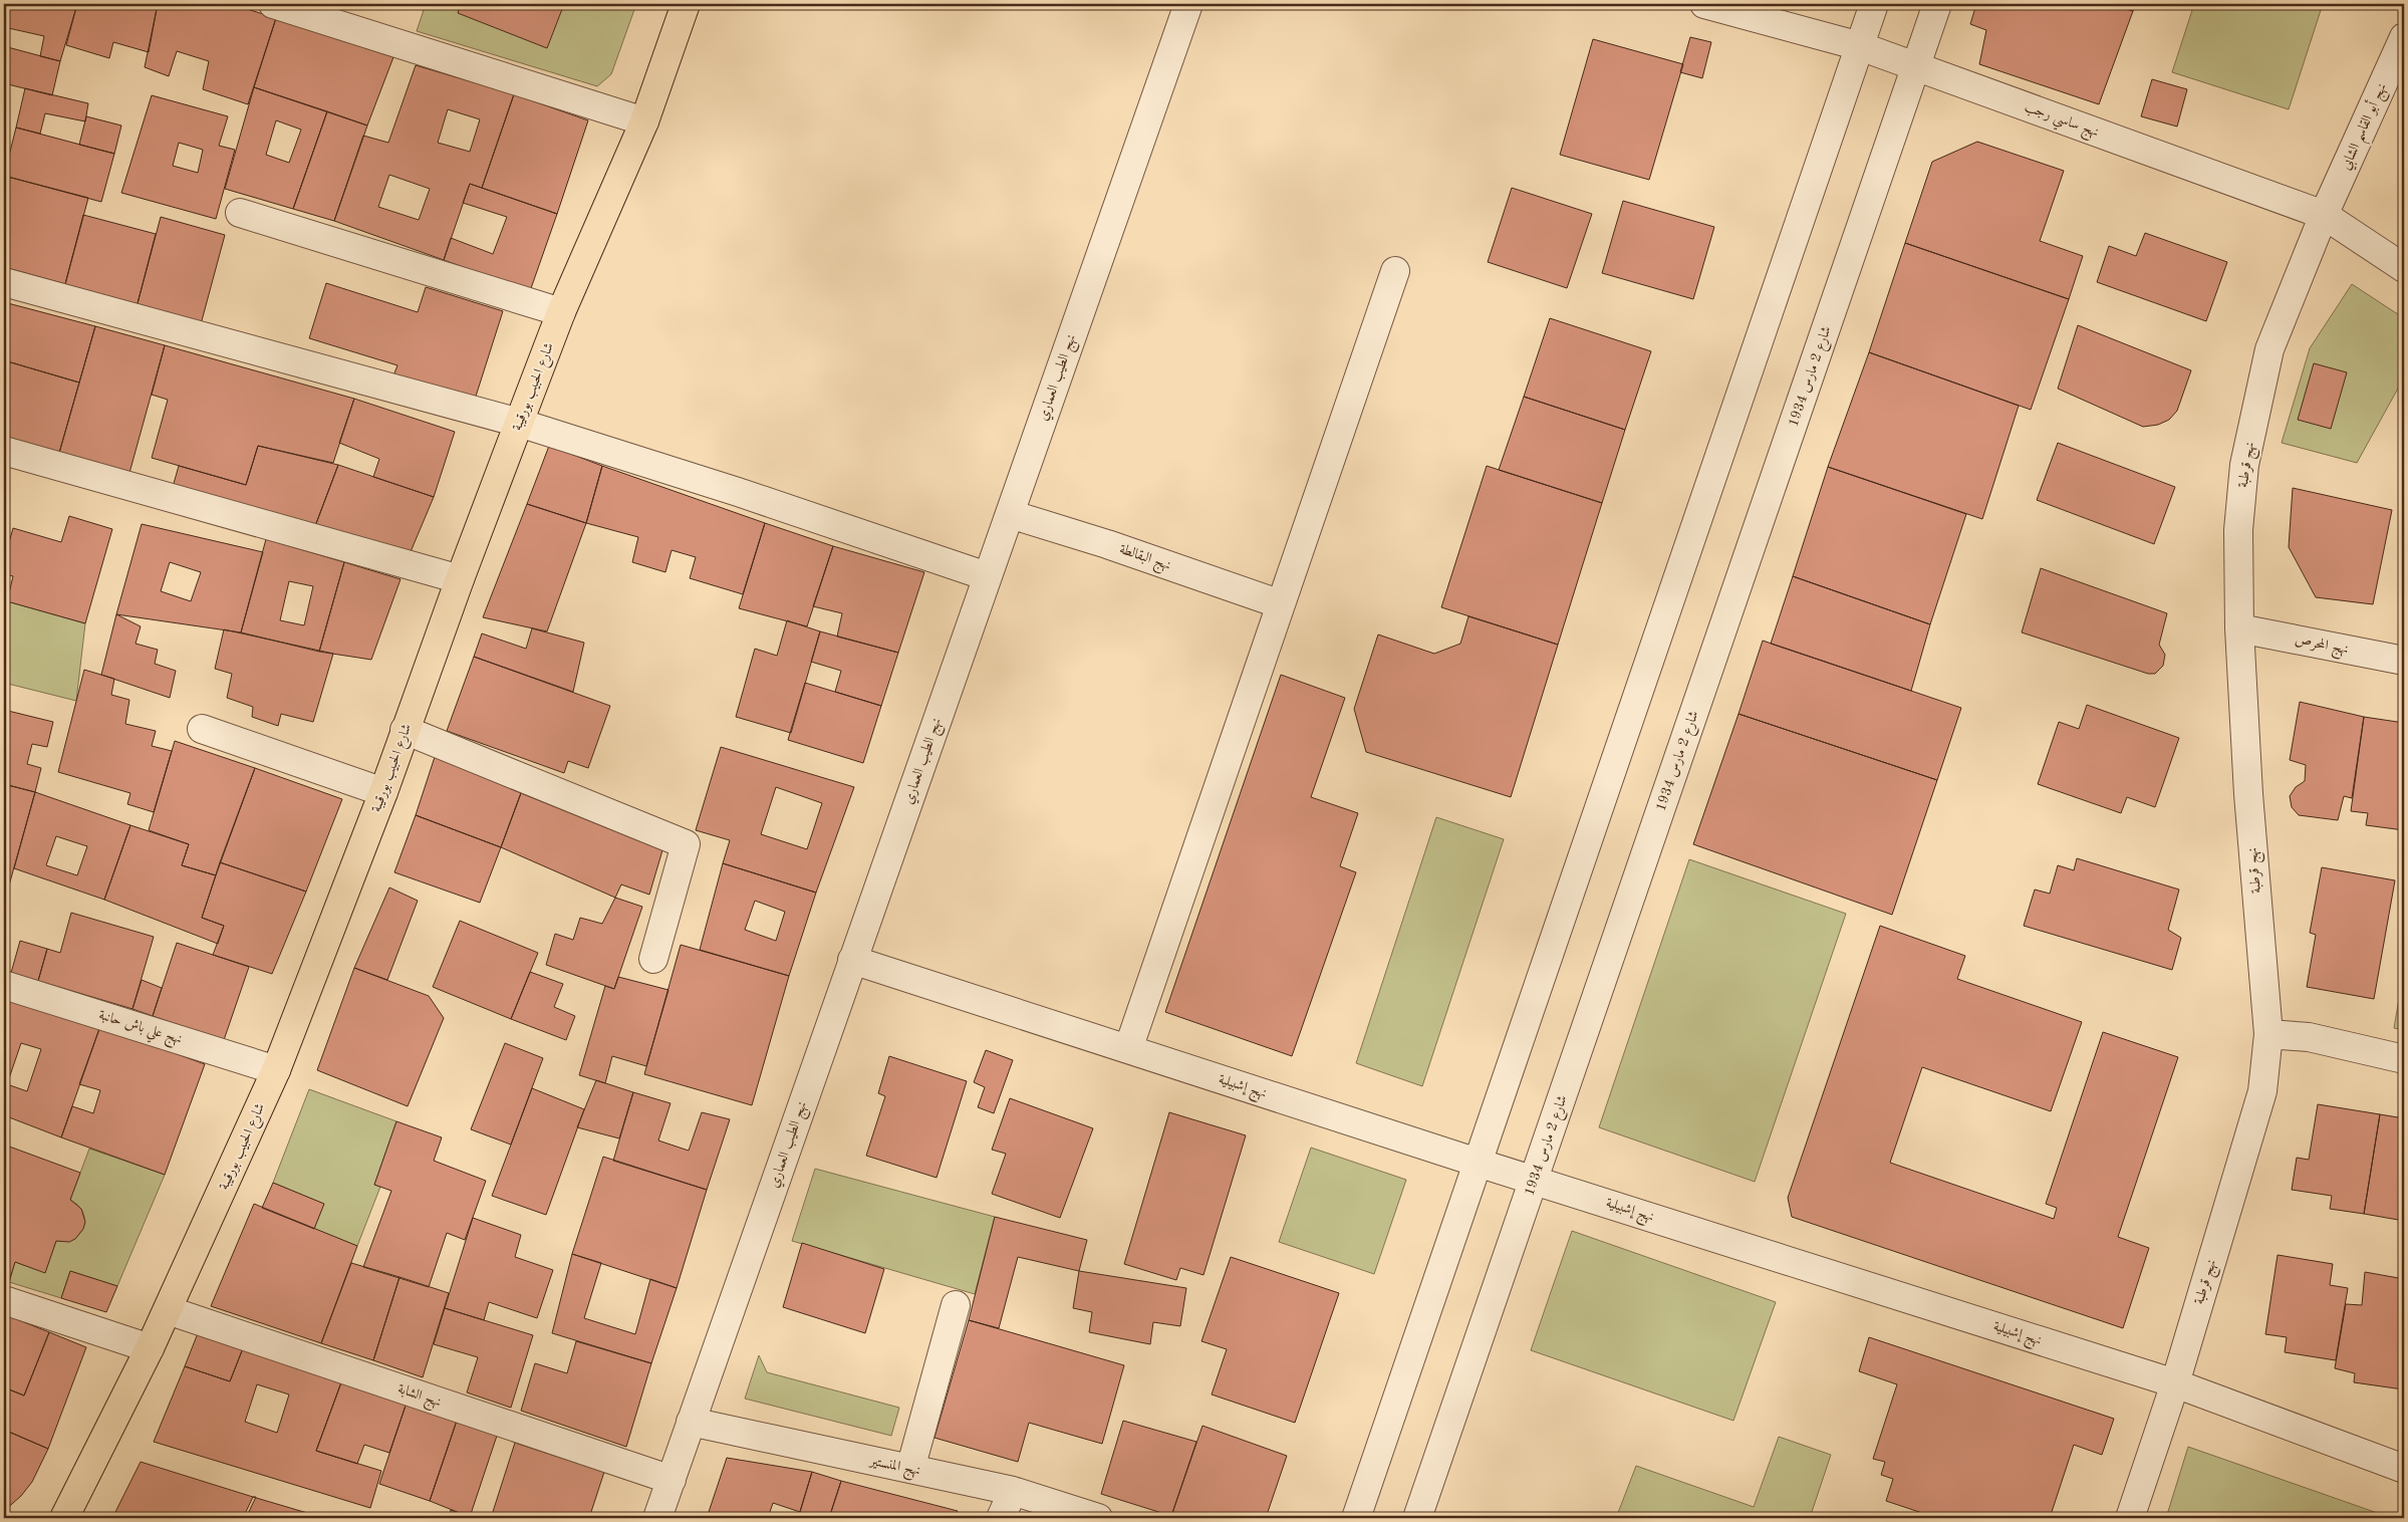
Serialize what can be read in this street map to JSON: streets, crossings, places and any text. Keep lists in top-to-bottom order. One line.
{"streets":{"main road":["شارع الحبيب بورقيبة"],"street":["نهج ساسي رجب","نهج أبو القاسم الشابي","شارع 2 مارس 1934","نهج الطيب العماري","نهج قرطبة","نهج البقالطة","نهج المحرص","نهج علي باش حانبة","نهج إشبيلية","نهج الشابة","نهج المنستير"]},"crossings":[["نهج ساسي رجب","نهج أبو القاسم الشابي"],["نهج ساسي رجب","شارع 2 مارس 1934"],["نهج ساسي رجب","نهج قرطبة"],["نهج أبو القاسم الشابي","نهج قرطبة"],["شارع 2 مارس 1934","نهج إشبيلية"],["نهج الطيب العماري","نهج البقالطة"],["نهج الطيب العماري","نهج إشبيلية"],["نهج الطيب العماري","نهج الشابة"],["نهج الطيب العماري","نهج المنستير"],["شارع الحبيب بورقيبة","نهج علي باش حانبة"],["شارع الحبيب بورقيبة","نهج الشابة"],["نهج قرطبة","نهج المحرص"],["نهج قرطبة","نهج إشبيلية"]]}
